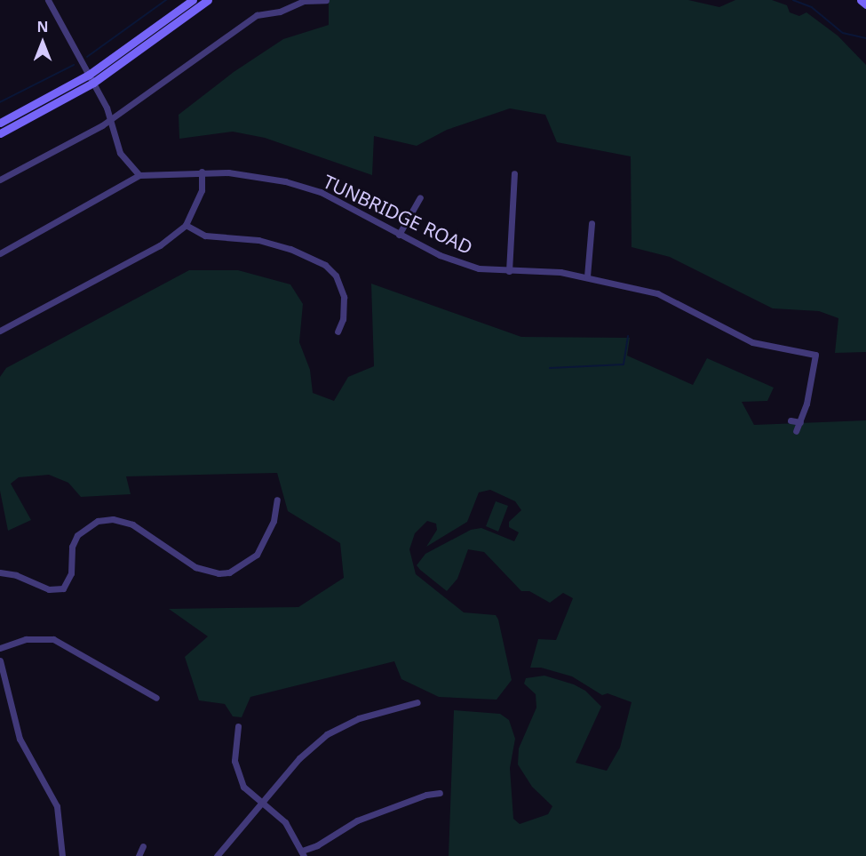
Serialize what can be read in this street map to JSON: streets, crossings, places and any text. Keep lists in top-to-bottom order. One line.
{"streets":{"street":["TUNBRIDGE ROAD"]},"north":"top"}
